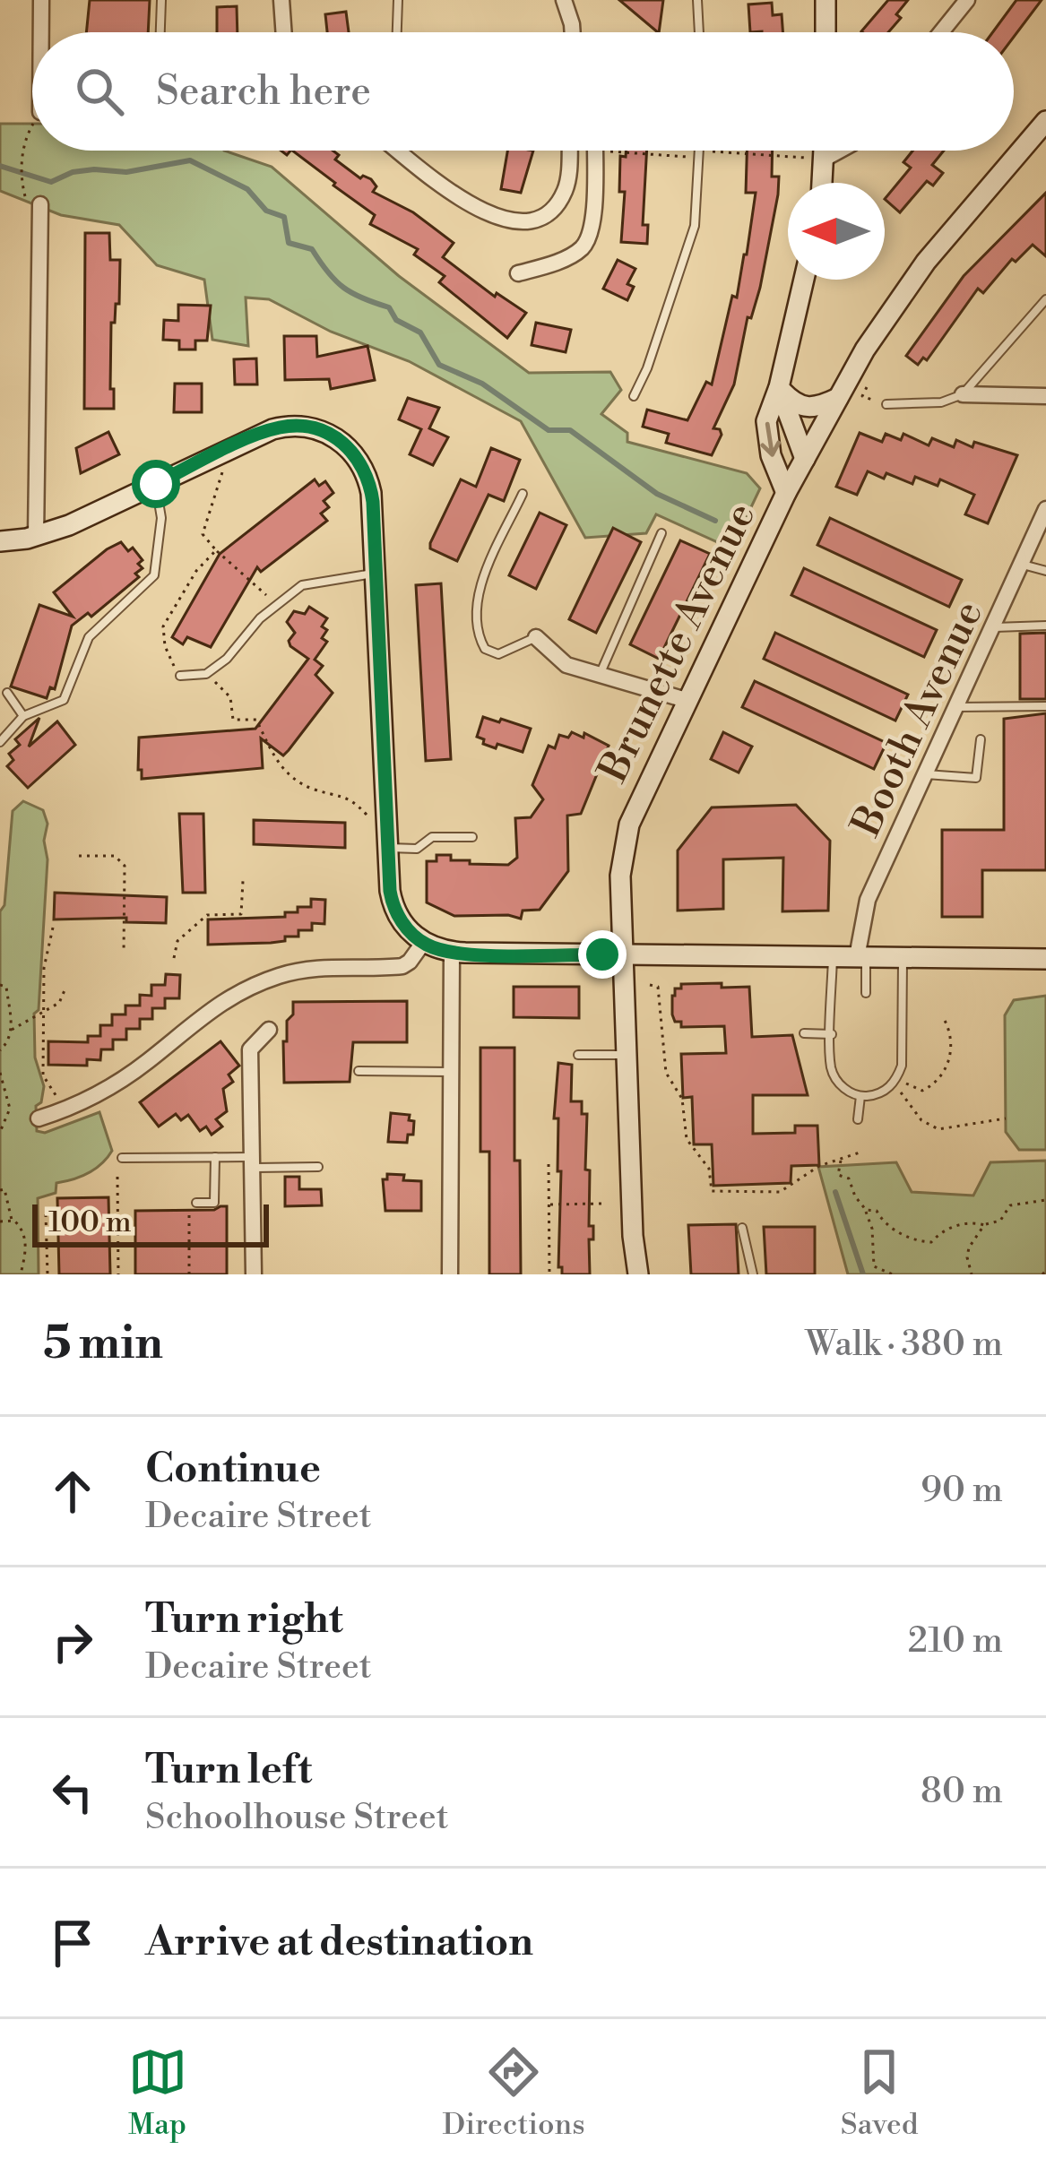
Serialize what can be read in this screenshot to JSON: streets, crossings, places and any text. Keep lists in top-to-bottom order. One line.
{"streets":{"main road":["Brunette Avenue"],"street":["Booth Avenue"]},"scale_bar":"100 m","north":"left","page":{"search":"Search here","scale":"100 m","heading":["5 min","Walk · 380 m"],"list":[["Continue","Decaire Street","90 m"],["Turn right","Decaire Street","210 m"],["Turn left","Schoolhouse Street","80 m"],"Arrive at destination"],"nav":["Map","Directions","Saved"]}}
